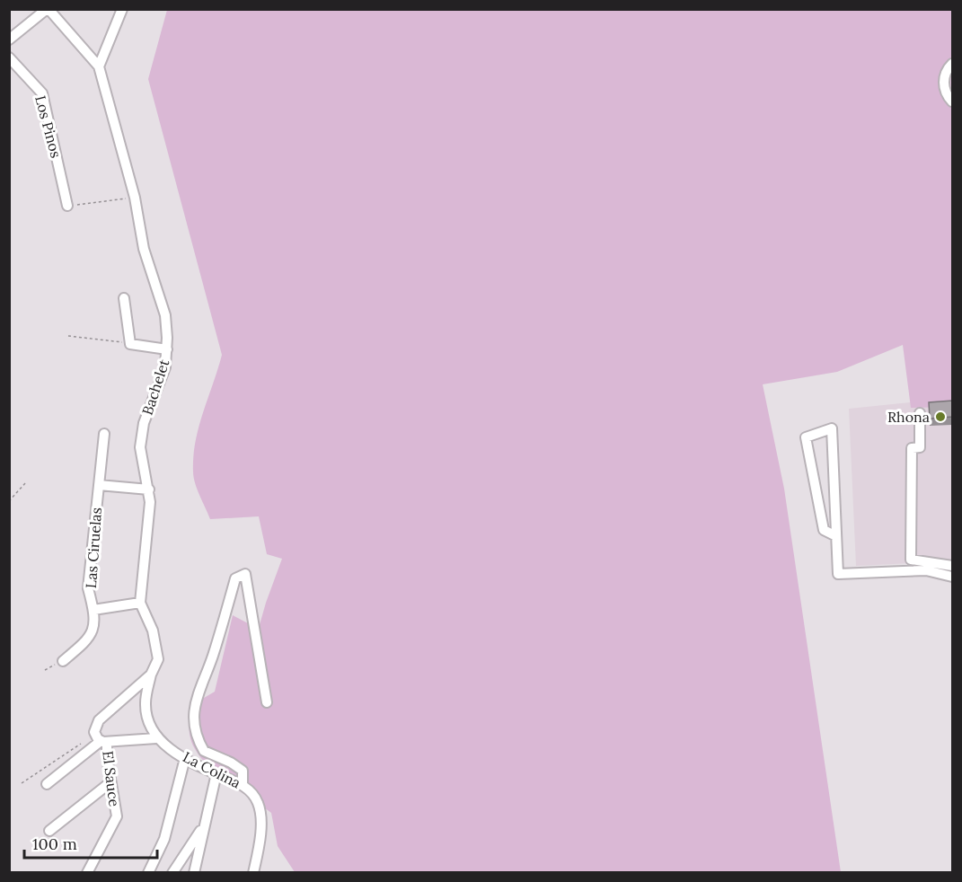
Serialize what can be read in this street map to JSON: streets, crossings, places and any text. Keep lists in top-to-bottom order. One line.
{"streets":{"street":["Los Pinos","Bachelet","Las Ciruelas","La Colina","El Sauce"]},"crossings":[["Bachelet","La Colina"]],"places":["Rhona"],"scale_bar":"100 m"}
